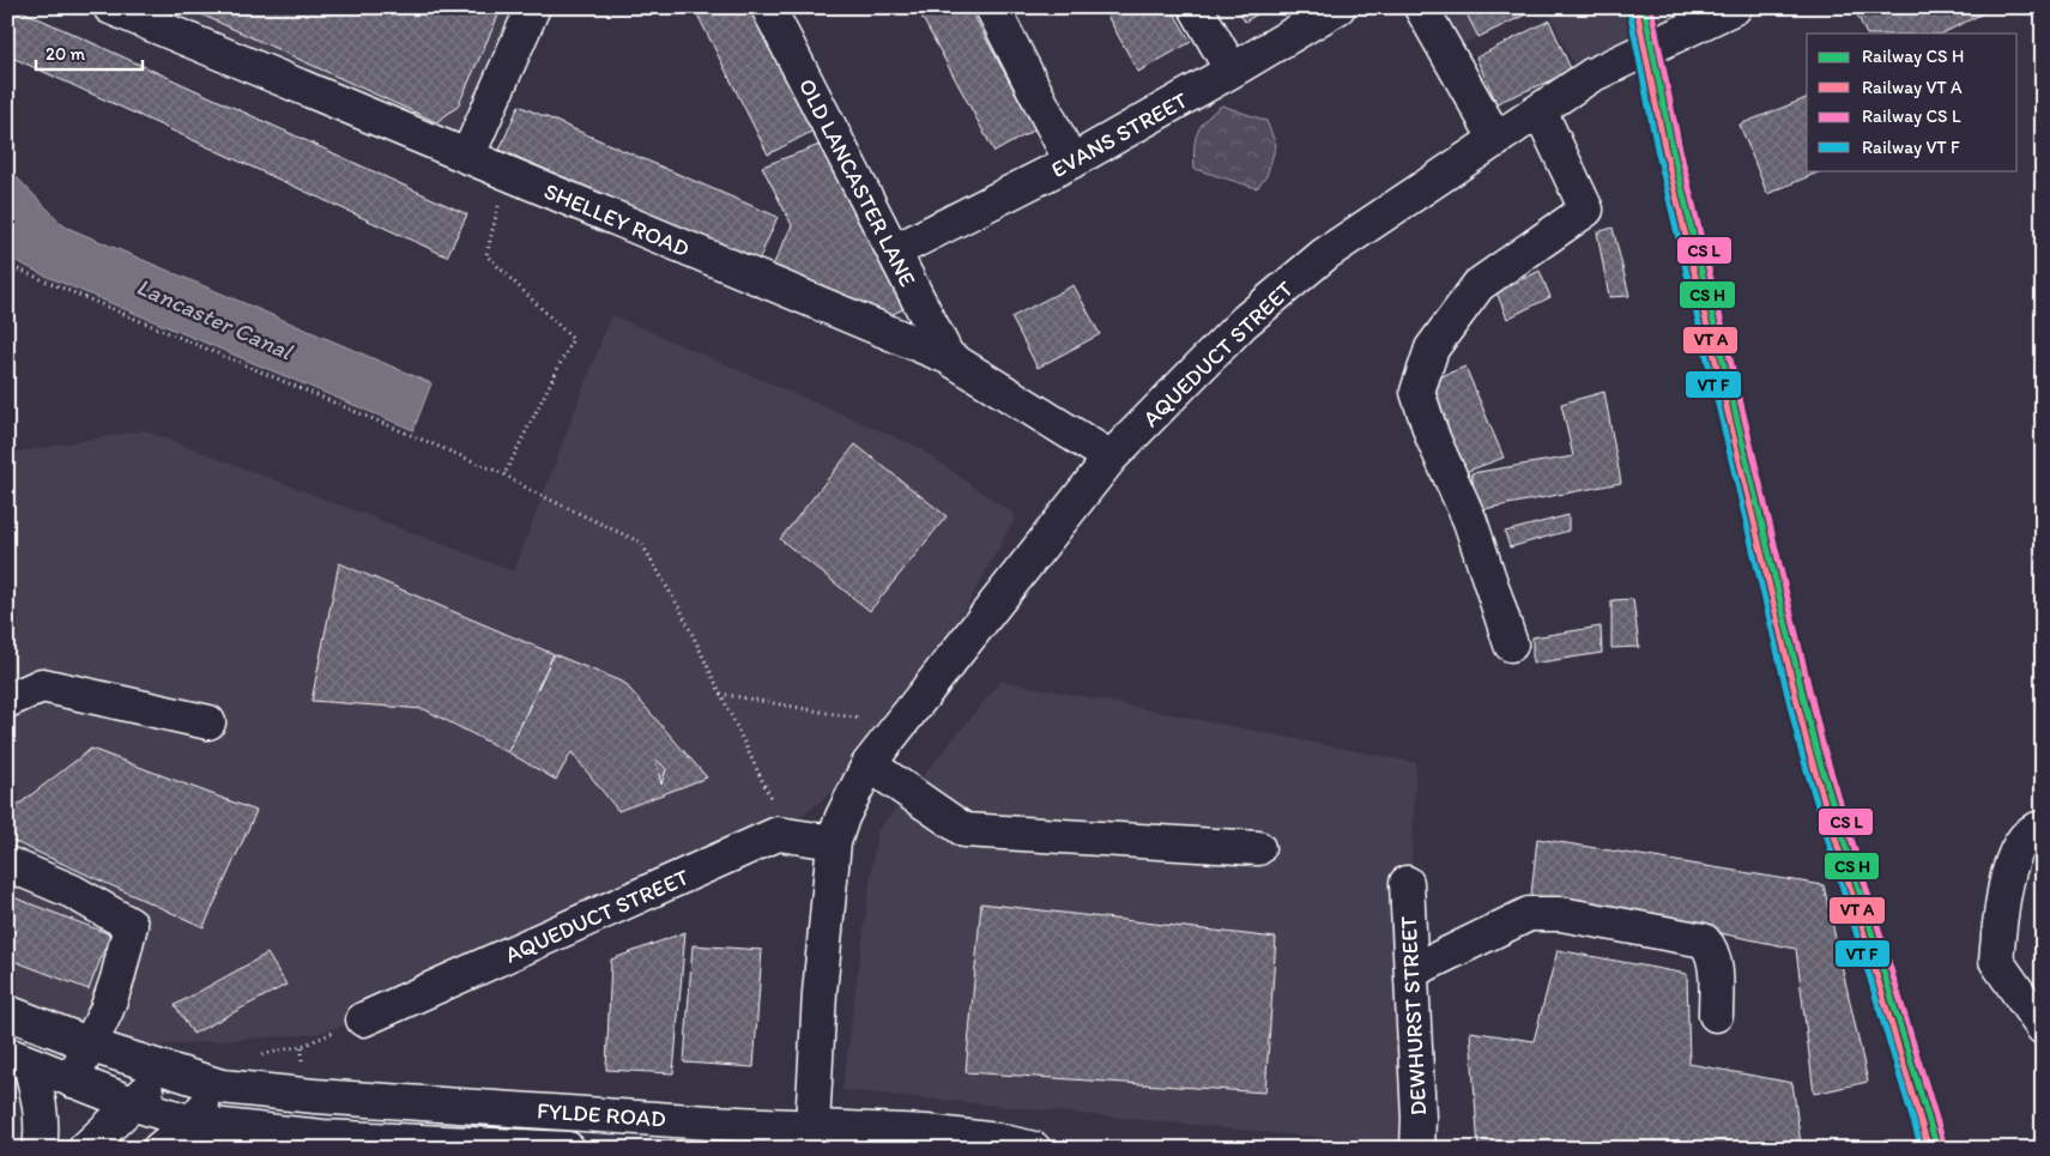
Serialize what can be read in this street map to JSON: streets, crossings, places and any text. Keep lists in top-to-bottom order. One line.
{"streets":{"street":["EVANS STREET","OLD LANCASTER LANE","SHELLEY ROAD","AQUEDUCT STREET","DEWHURST STREET","FYLDE ROAD"]},"crossings":[["EVANS STREET","OLD LANCASTER LANE"],["OLD LANCASTER LANE","SHELLEY ROAD"],["SHELLEY ROAD","AQUEDUCT STREET"],["AQUEDUCT STREET","FYLDE ROAD"]],"water":["Lancaster Canal"],"legend":["Railway CS H","Railway VT A","Railway CS L","Railway VT F"],"scale_bar":"20 m"}
